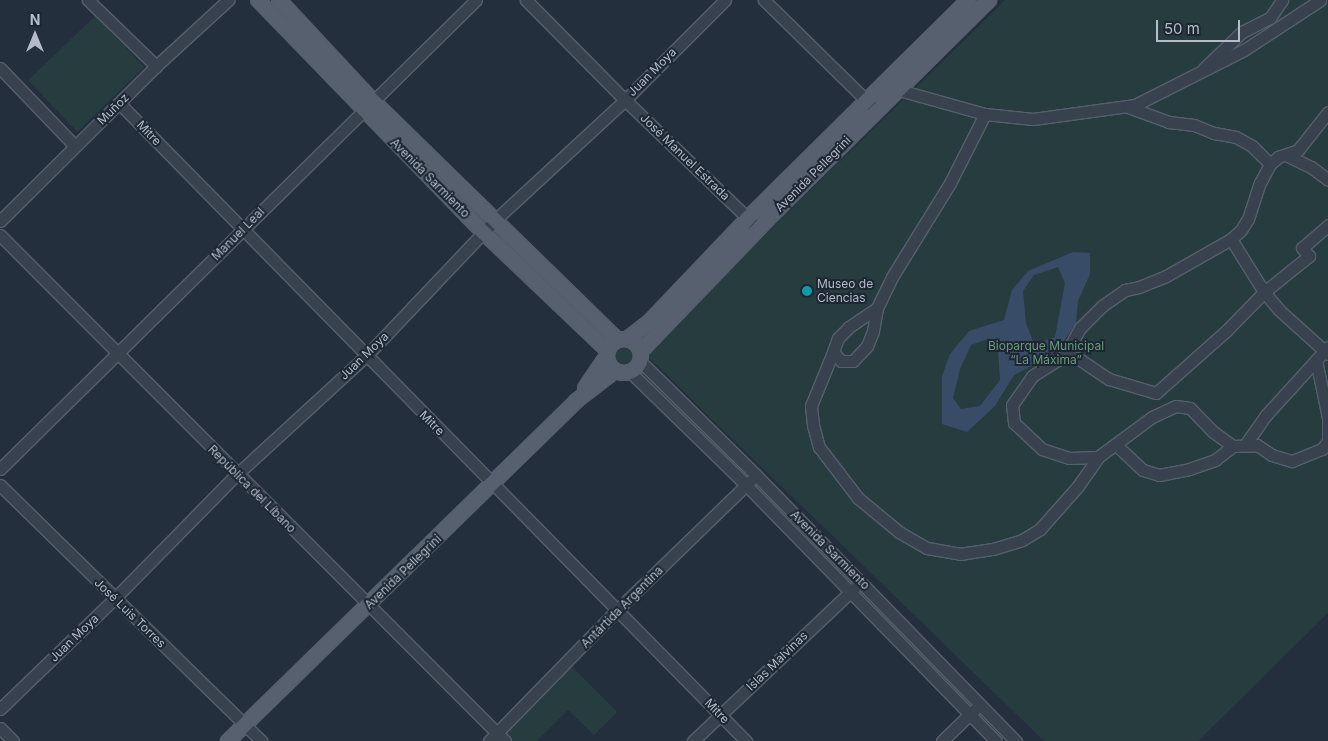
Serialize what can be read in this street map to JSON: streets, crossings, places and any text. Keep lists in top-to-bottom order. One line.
{"streets":{"main road":["Avenida Pellegrini","Avenida Sarmiento"],"street":["Juan Moya","Muñoz","Mitre","José Manuel Estrada","Manuel Leal","República del Líbano","Antártida Argentina","José Luis Torres","Islas Malvinas"]},"crossings":[["Juan Moya","Mitre"],["Juan Moya","José Manuel Estrada"],["Juan Moya","Avenida Sarmiento"],["Juan Moya","República del Líbano"],["Juan Moya","José Luis Torres"],["Muñoz","Mitre"],["Mitre","Avenida Pellegrini"],["Mitre","Manuel Leal"],["Mitre","Antártida Argentina"],["Mitre","Islas Malvinas"],["José Manuel Estrada","Avenida Pellegrini"],["Avenida Pellegrini","Avenida Sarmiento"],["Avenida Pellegrini","República del Líbano"],["Avenida Pellegrini","José Luis Torres"],["Avenida Sarmiento","Manuel Leal"],["Avenida Sarmiento","Antártida Argentina"],["Avenida Sarmiento","Islas Malvinas"],["Manuel Leal","República del Líbano"],["República del Líbano","Antártida Argentina"]],"parks":["Bioparque Municipal “La Máxima”"],"places":["Museo de Ciencias"],"scale_bar":"50 m","north":"top"}
